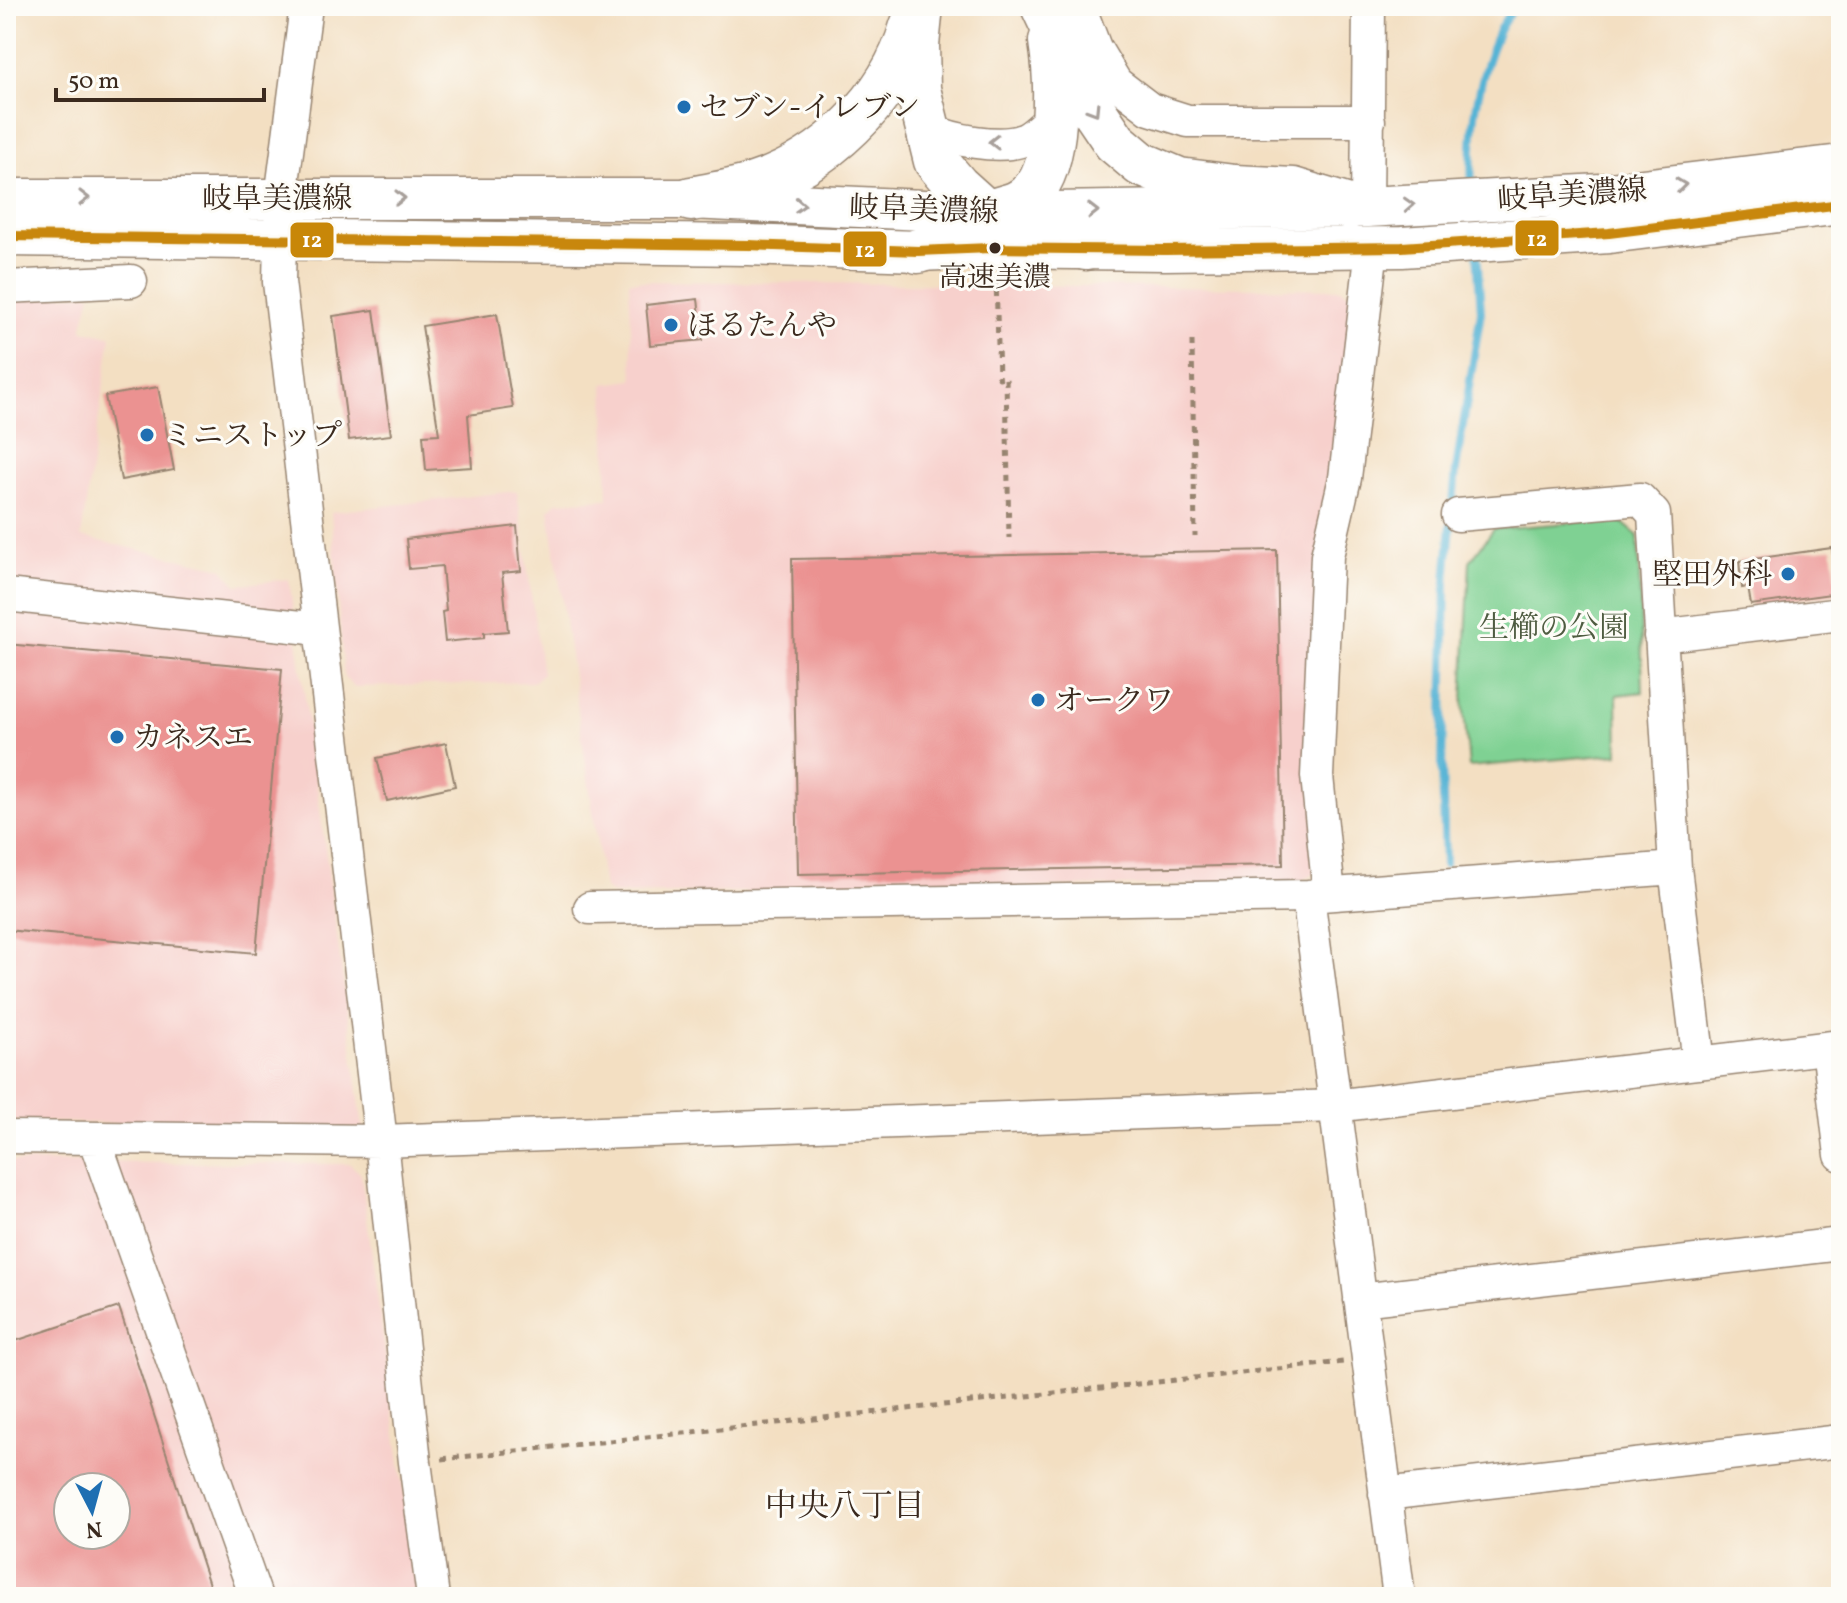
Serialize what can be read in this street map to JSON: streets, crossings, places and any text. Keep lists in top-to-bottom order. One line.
{"streets":{"main road":["岐阜美濃線"]},"districts":["中央八丁目"],"parks":["生櫛の公園"],"places":["セブン-イレブン","高速美濃","ほるたんや","ミニストップ","堅田外科","オークワ","カネスエ"],"lines":["transit line 12"],"scale_bar":"50 m","north":"bottom"}
